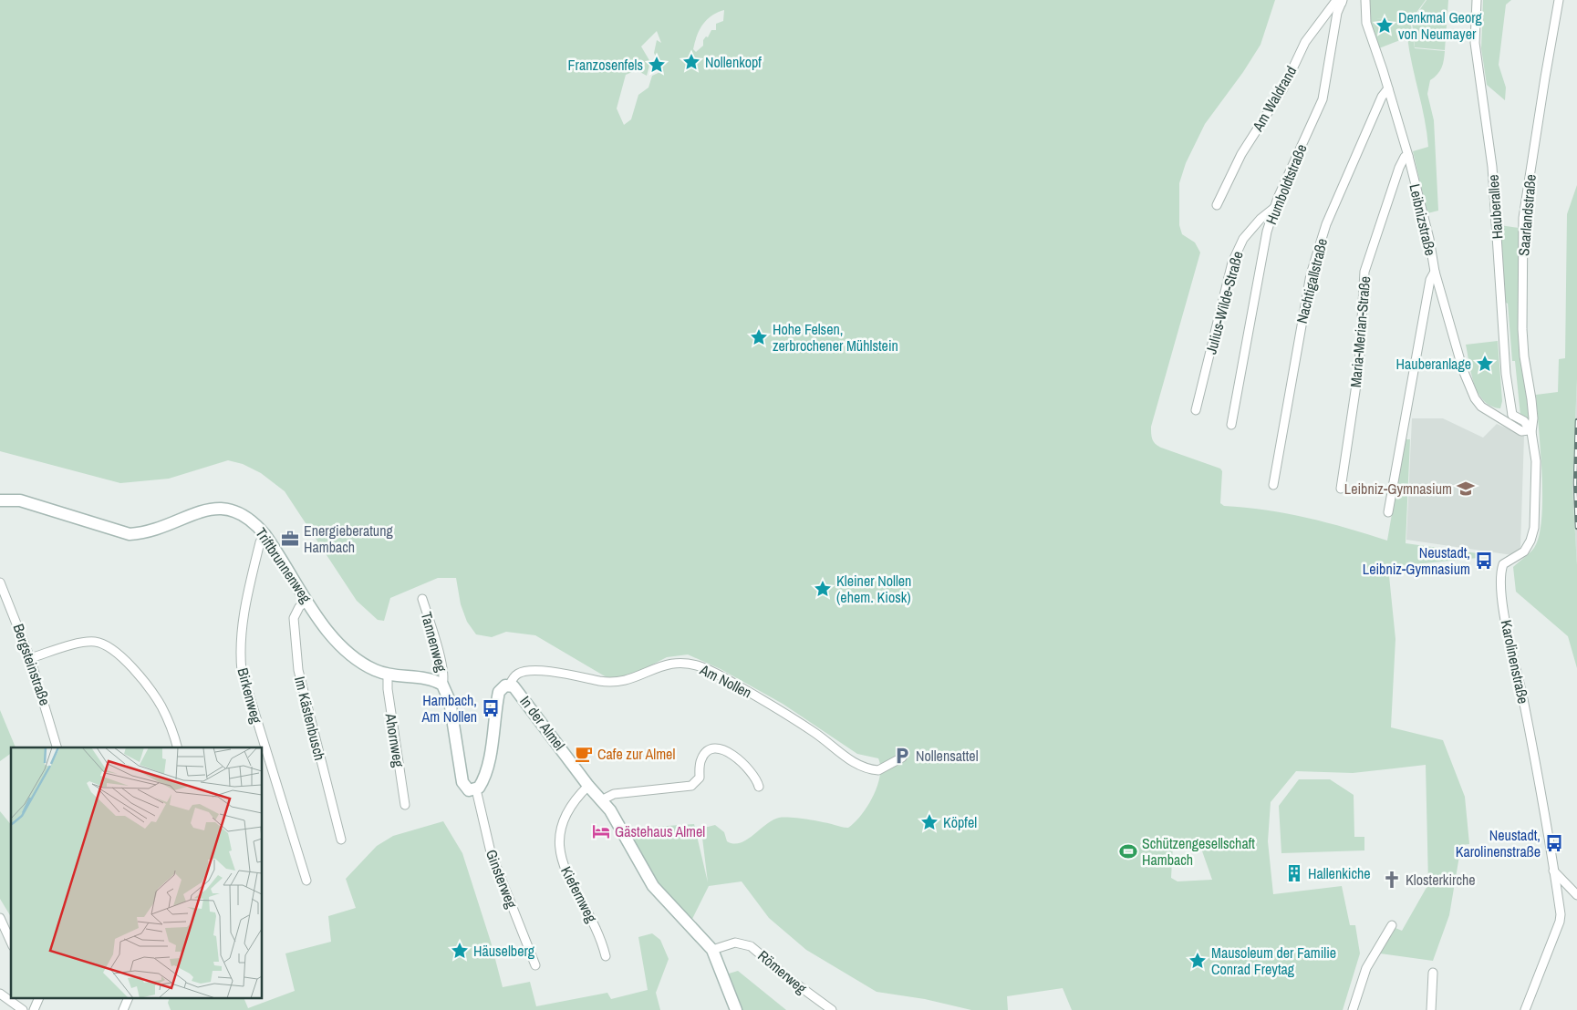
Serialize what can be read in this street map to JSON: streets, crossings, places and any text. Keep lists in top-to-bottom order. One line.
{"streets":{"street":["Am Waldrand","Humboldtstraße","Hauberallee","Saarlandstraße","Leibnizstraße","Nachtigallstraße","Julius-Wilde-Straße","Maria-Merian-Straße","Triftbrunnenweg","Tannenweg","Karolinenstraße","Bergsteinstraße","Am Nollen","Birkenweg","Im Kästenbusch","In der Almel","Ahornweg","Ginsterweg","Kiefernweg","Römerweg"]},"crossings":[["Am Waldrand","Humboldtstraße"],["Humboldtstraße","Julius-Wilde-Straße"],["Saarlandstraße","Leibnizstraße"],["Saarlandstraße","Karolinenstraße"],["Leibnizstraße","Nachtigallstraße"],["Leibnizstraße","Maria-Merian-Straße"],["Leibnizstraße","Karolinenstraße"],["Triftbrunnenweg","Tannenweg"],["Triftbrunnenweg","Birkenweg"],["Triftbrunnenweg","Im Kästenbusch"],["Triftbrunnenweg","Ahornweg"],["Am Nollen","In der Almel"],["In der Almel","Ginsterweg"],["In der Almel","Kiefernweg"],["In der Almel","Römerweg"]],"places":{"place":["Denkmal Georg von Neumayer","Nollenkopf","Franzosenfels","Hohe Felsen, zerbrochener Mühlstein","Hauberanlage","Kleiner Nollen (ehem. Kiosk)","Köpfel","Häuselberg","Mausoleum der Familie Conrad Freytag"],"school or university":["Leibniz-Gymnasium"],"office":["Energieberatung Hambach"],"bus stop":["Neustadt, Leibniz-Gymnasium","Hambach, Am Nollen","Neustadt, Karolinenstraße"],"cafe":["Cafe zur Almel"],"parking":["Nollensattel"],"hotel":["Gästehaus Almel"],"sports":["Schützengesellschaft Hambach"],"building":["Hallenkiche"],"church":["Klosterkirche"]}}
